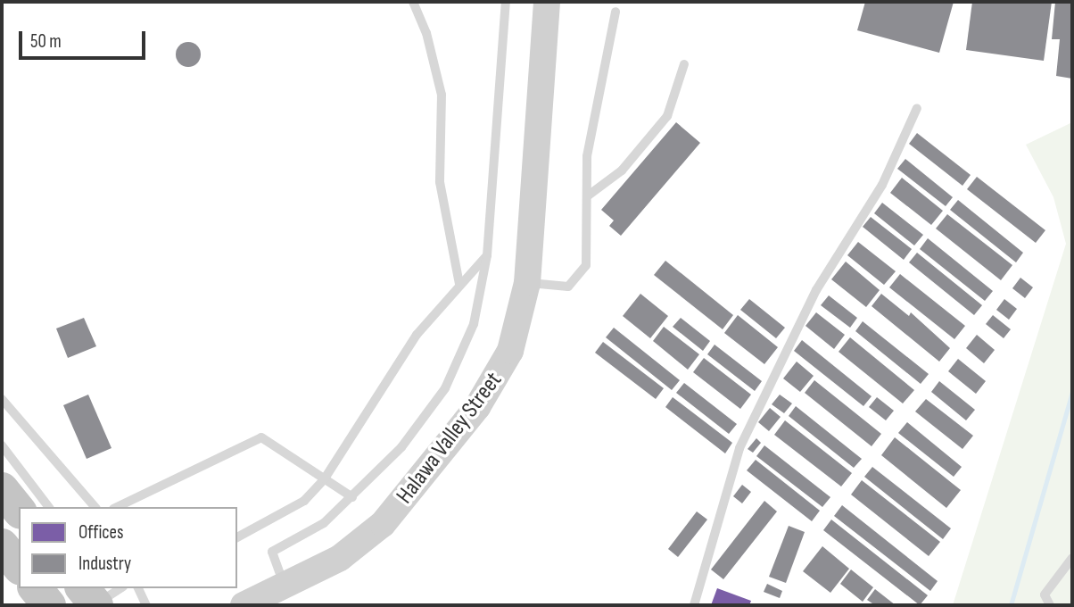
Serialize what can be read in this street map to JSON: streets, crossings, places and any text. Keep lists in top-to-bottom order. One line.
{"streets":{"street":["Halawa Valley Street"]},"legend":["Offices","Industry"],"scale_bar":"50 m"}
